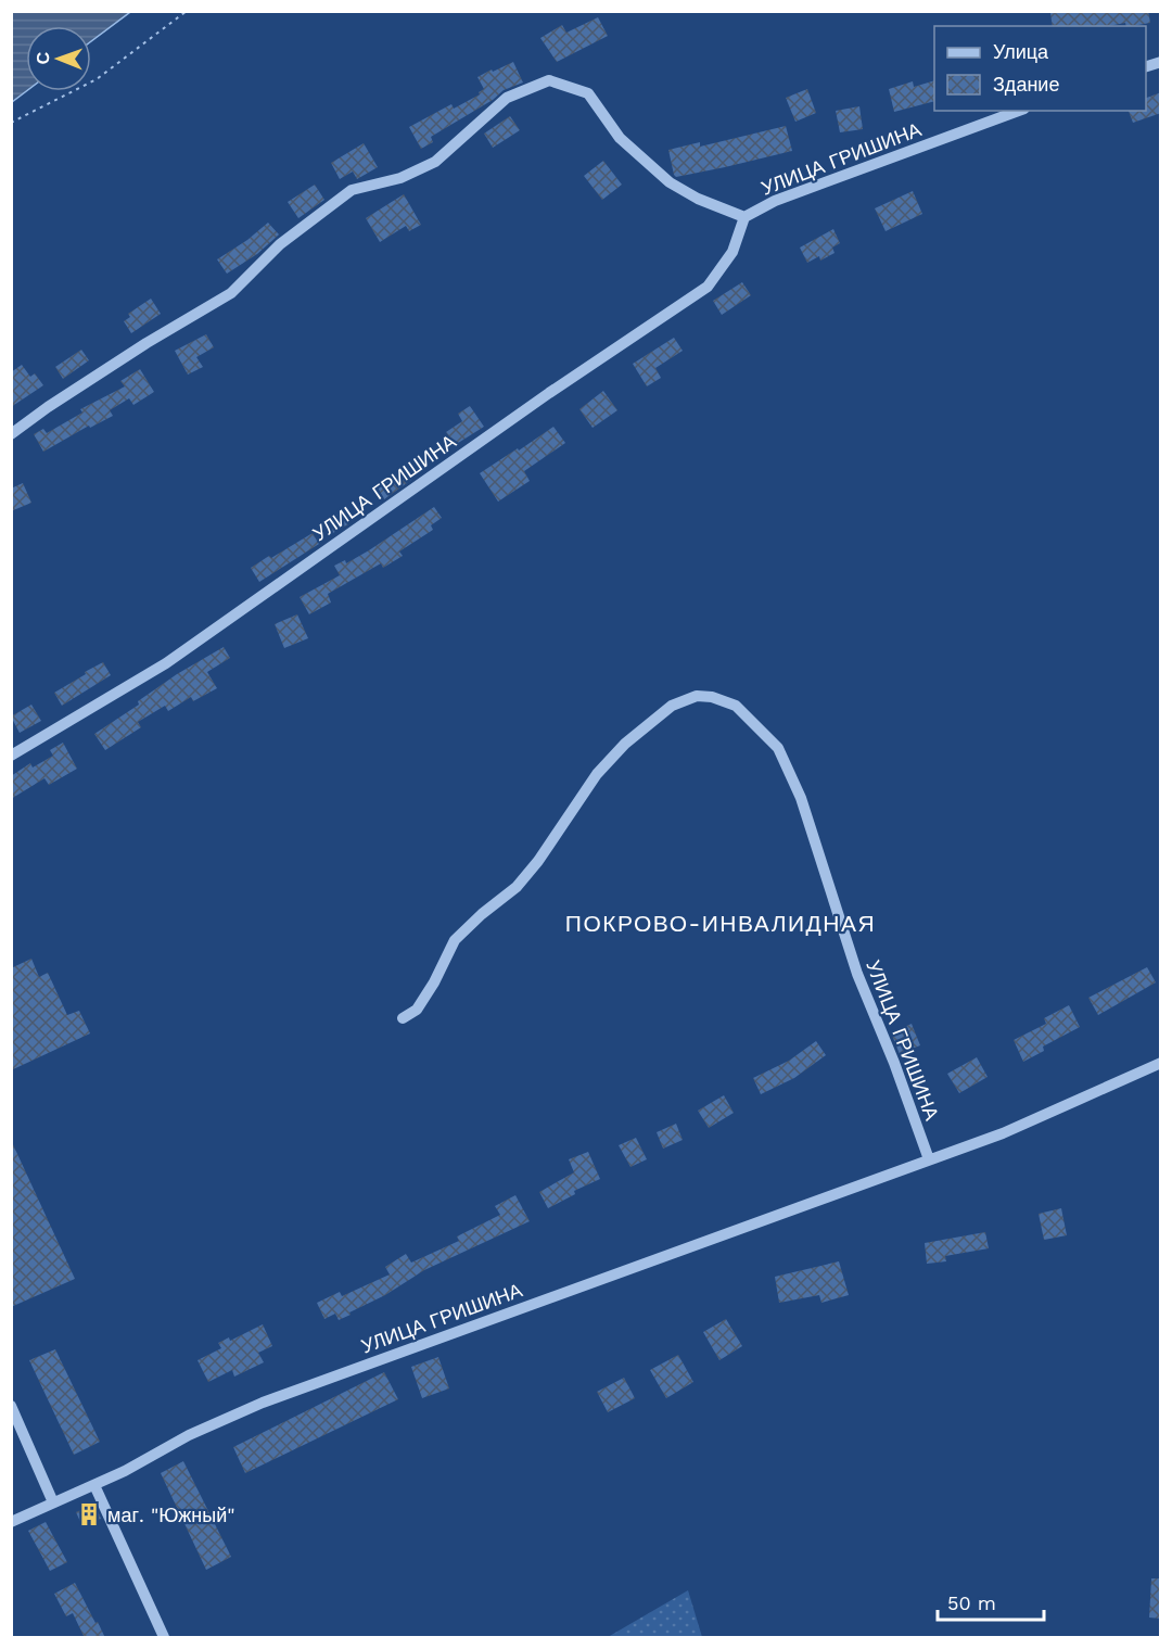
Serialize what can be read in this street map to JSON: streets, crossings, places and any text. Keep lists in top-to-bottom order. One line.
{"streets":{"street":["УЛИЦА ГРИШИНА"]},"districts":["ПОКРОВО-ИНВАЛИДНАЯ"],"places":{"building":["маг. \"Южный\""]},"legend":["Улица","Здание"],"scale_bar":"50 m","north":"left"}
